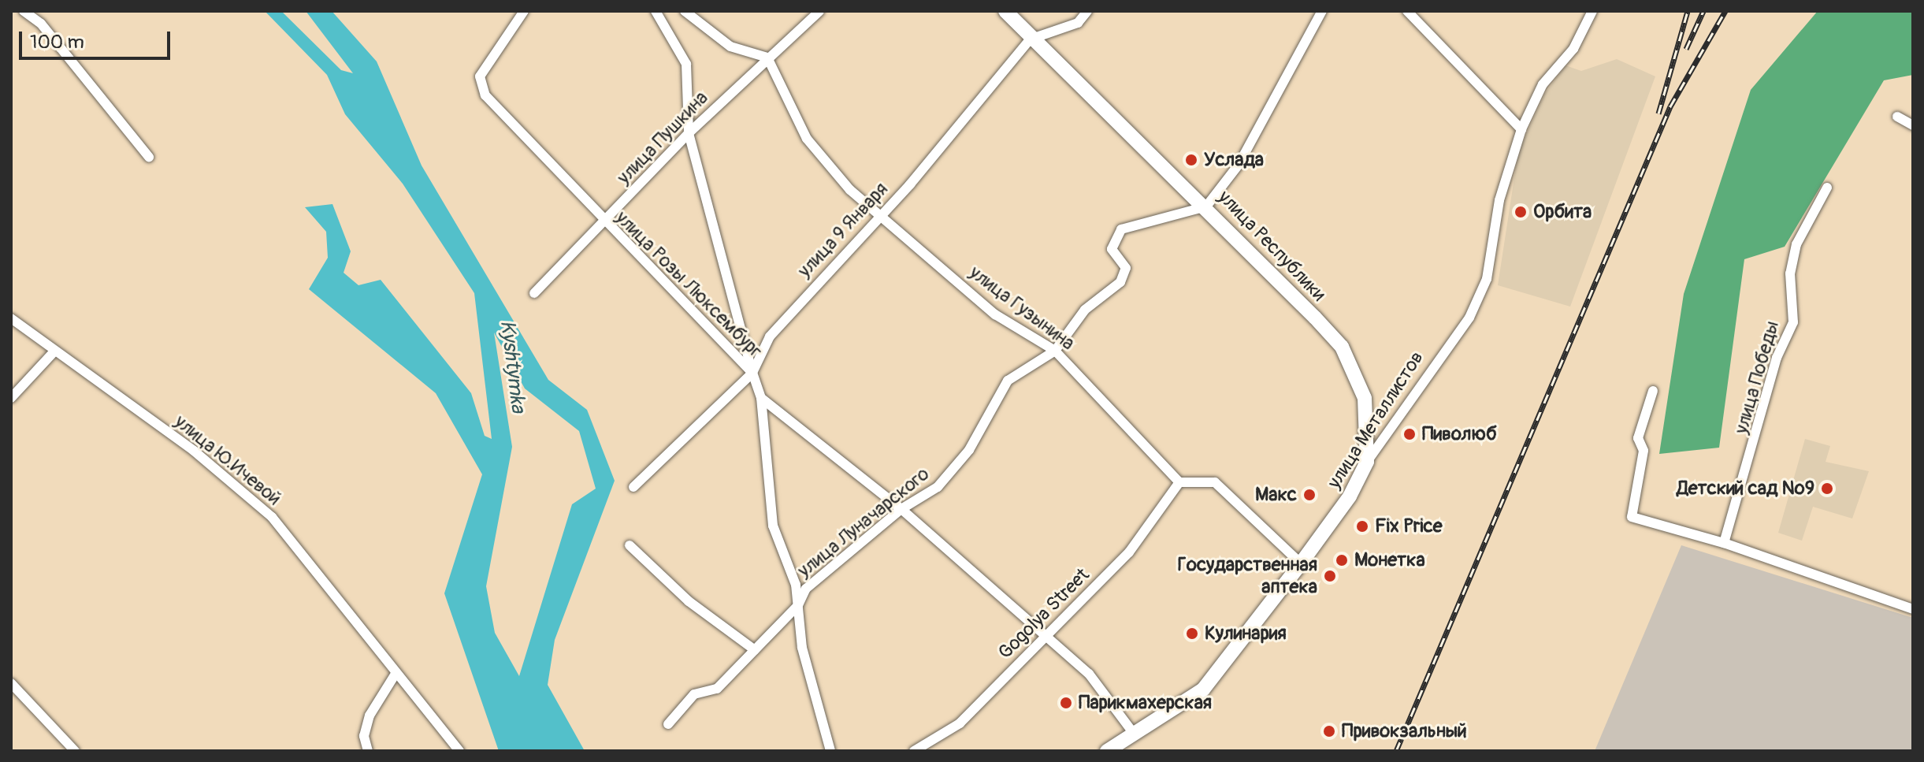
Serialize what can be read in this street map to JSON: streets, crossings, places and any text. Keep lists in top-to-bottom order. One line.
{"streets":{"main road":["улица Республики","улица Металлистов"],"street":["улица Пушкина","улица 9 Января","улица Розы Люксембург","улица Гузынина","улица Победы","улица Ю.Ичевой","улица Луначарского","Gogolya Street"]},"crossings":[["улица Пушкина","улица Розы Люксембург"],["улица Пушкина","улица Гузынина"],["улица 9 Января","улица Республики"],["улица 9 Января","улица Розы Люксембург"],["улица 9 Января","улица Гузынина"],["улица Республики","улица Металлистов"],["улица Республики","улица Луначарского"],["улица Розы Люксембург","улица Луначарского"],["улица Гузынина","улица Луначарского"],["улица Гузынина","Gogolya Street"]],"water":["Kyshtymka"],"places":["Услада","Орбита","Пиволюб","Детский сад №9","Макс","Fix Price","Монетка","Государственная аптека","Кулинария","Парикмахерская","Привокзальный"],"scale_bar":"100 m"}
